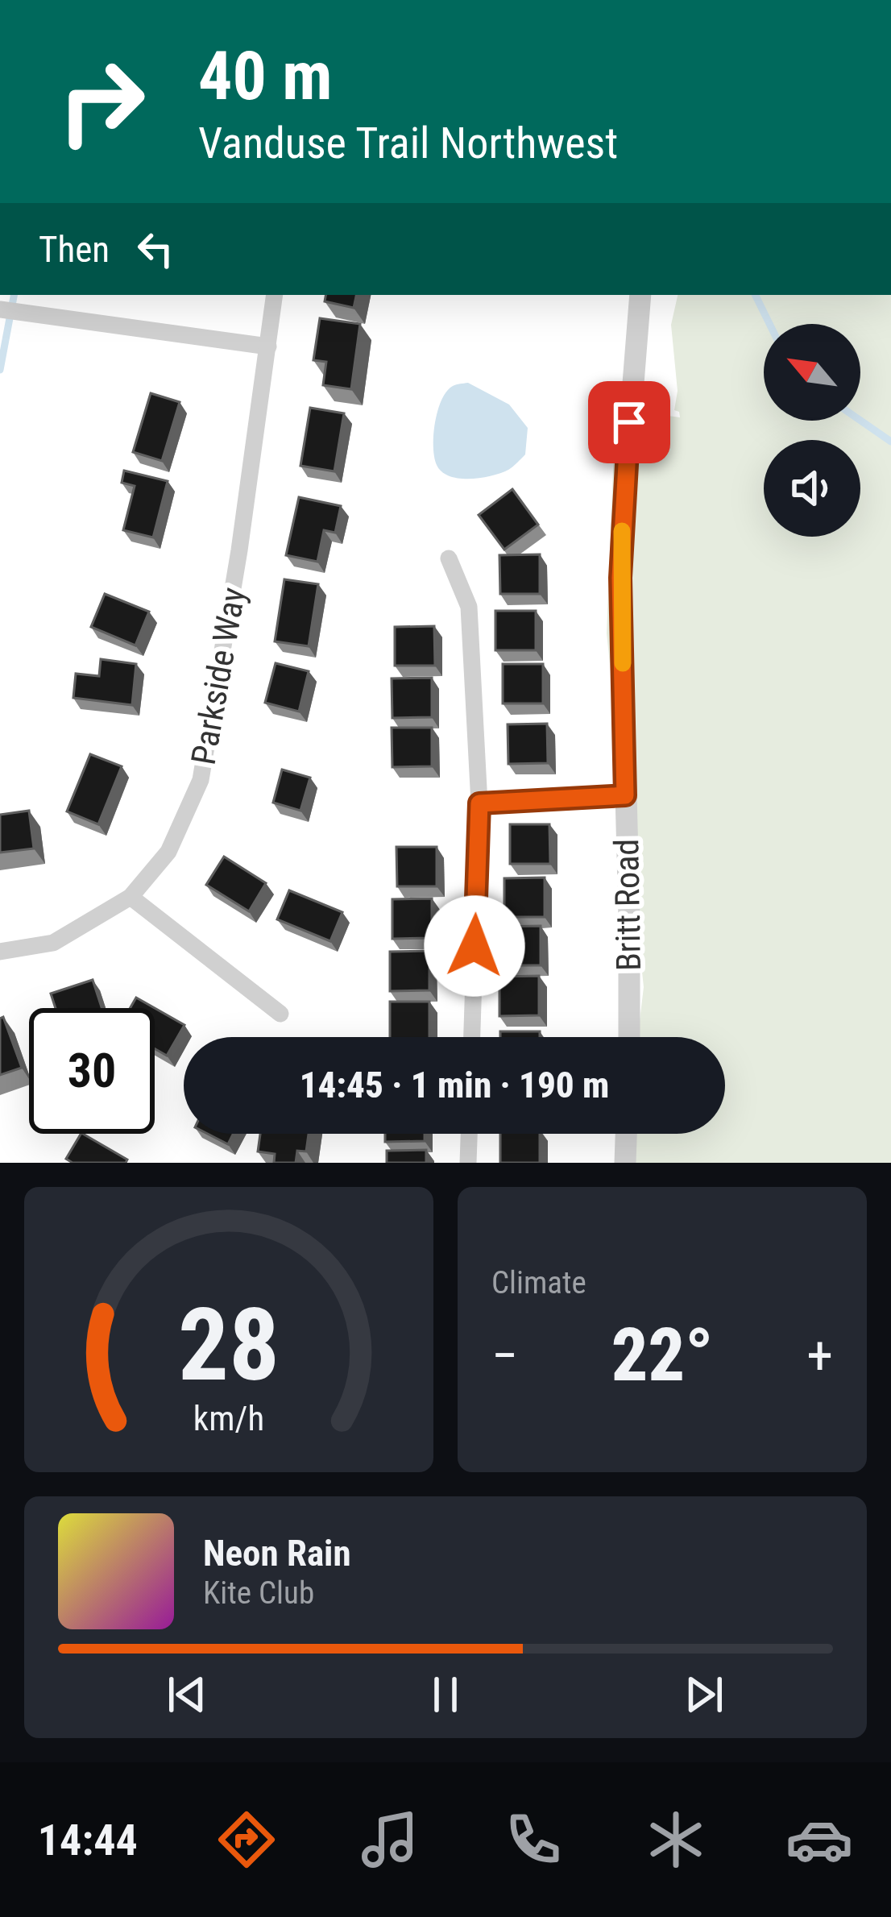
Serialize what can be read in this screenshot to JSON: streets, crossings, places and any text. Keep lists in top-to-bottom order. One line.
{"streets":{"street":["Parkside Way","Britt Road"]},"north":"top left","page":{"turn":["40 m","Vanduse Trail Northwest"],"then":"Then","limit":"30","trip":"14:45 · 1 min · 190 m","tile":"Climate","heat":["−","22°","+"],"song":["Neon Rain","Kite Club"],"tabs":"14:44","gauge":["28","km/h"]}}
